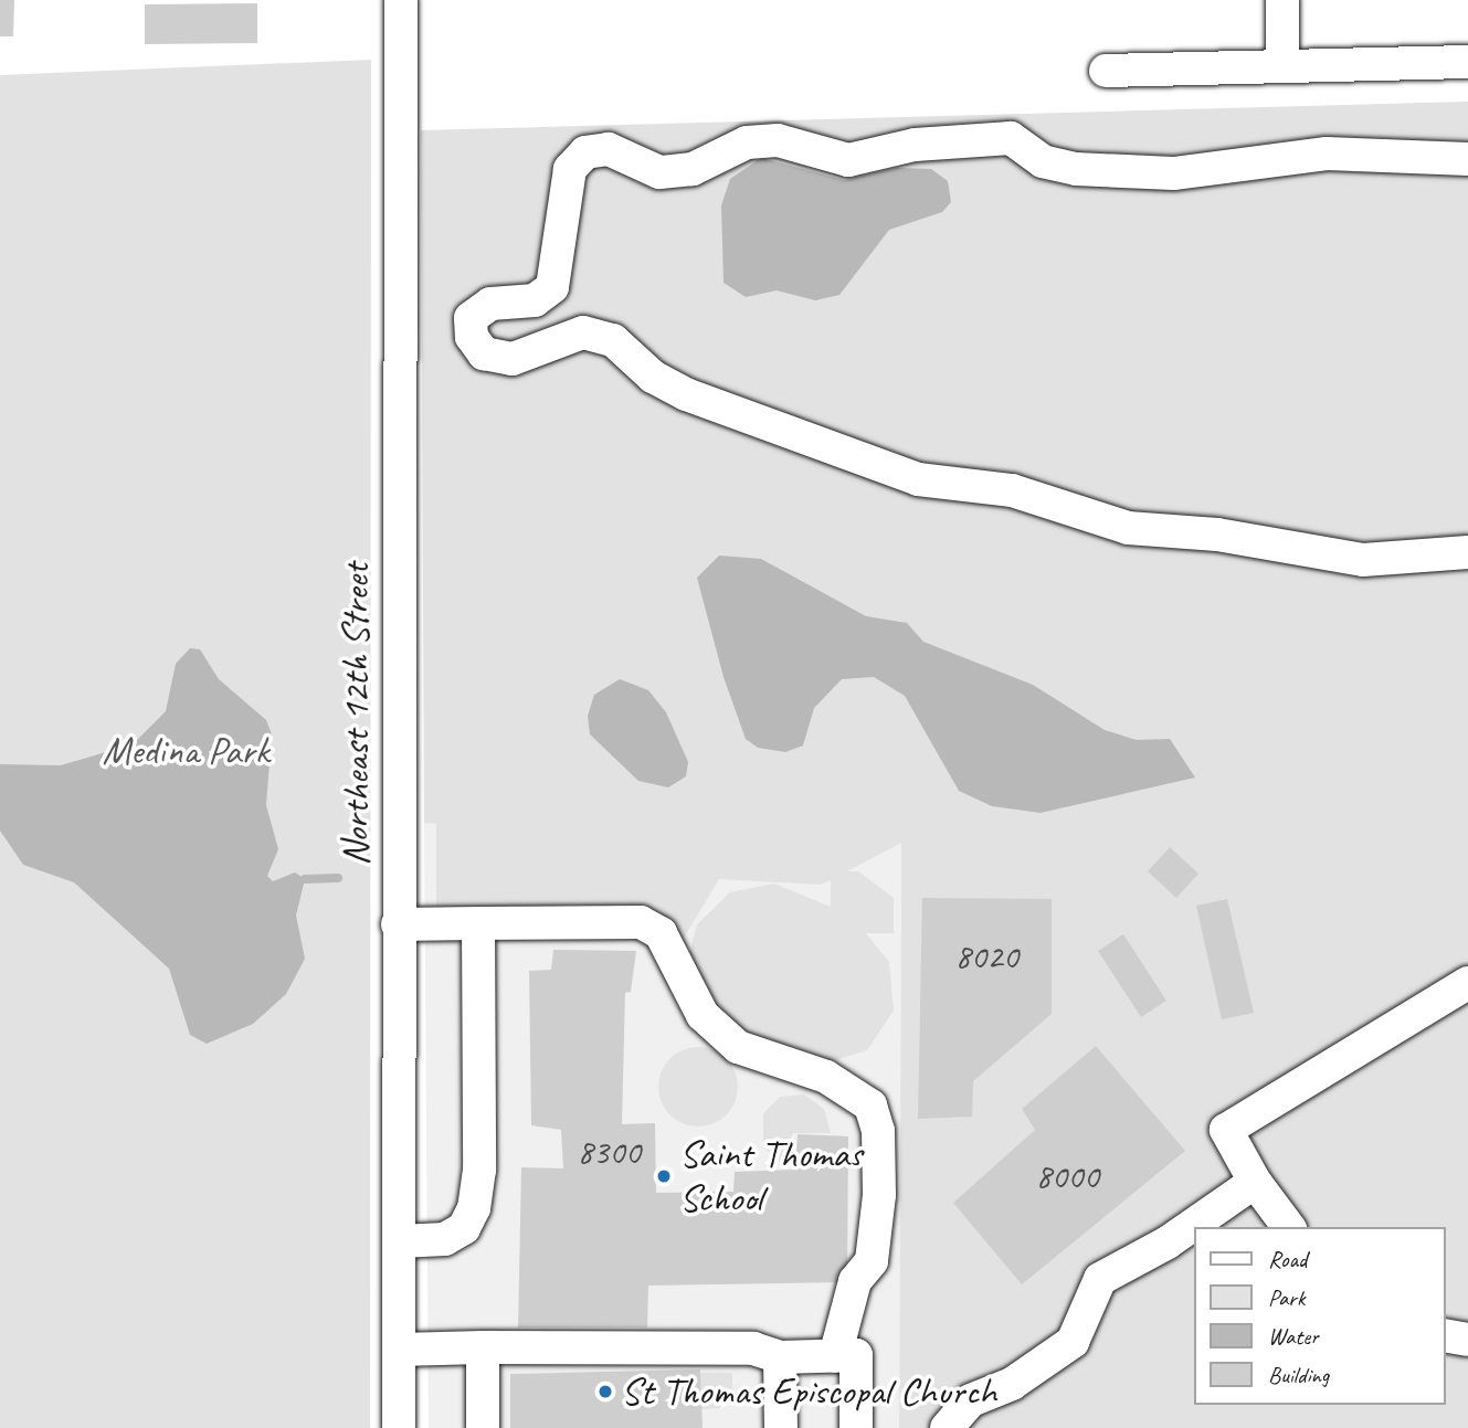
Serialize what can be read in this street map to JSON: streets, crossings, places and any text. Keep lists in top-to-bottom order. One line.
{"streets":{"street":["Northeast 12th Street"]},"parks":["Medina Park"],"places":["Saint Thomas School","St Thomas Episcopal Church"],"house_numbers":["8020","8300","8000"],"legend":["Road","Park","Water","Building"]}
